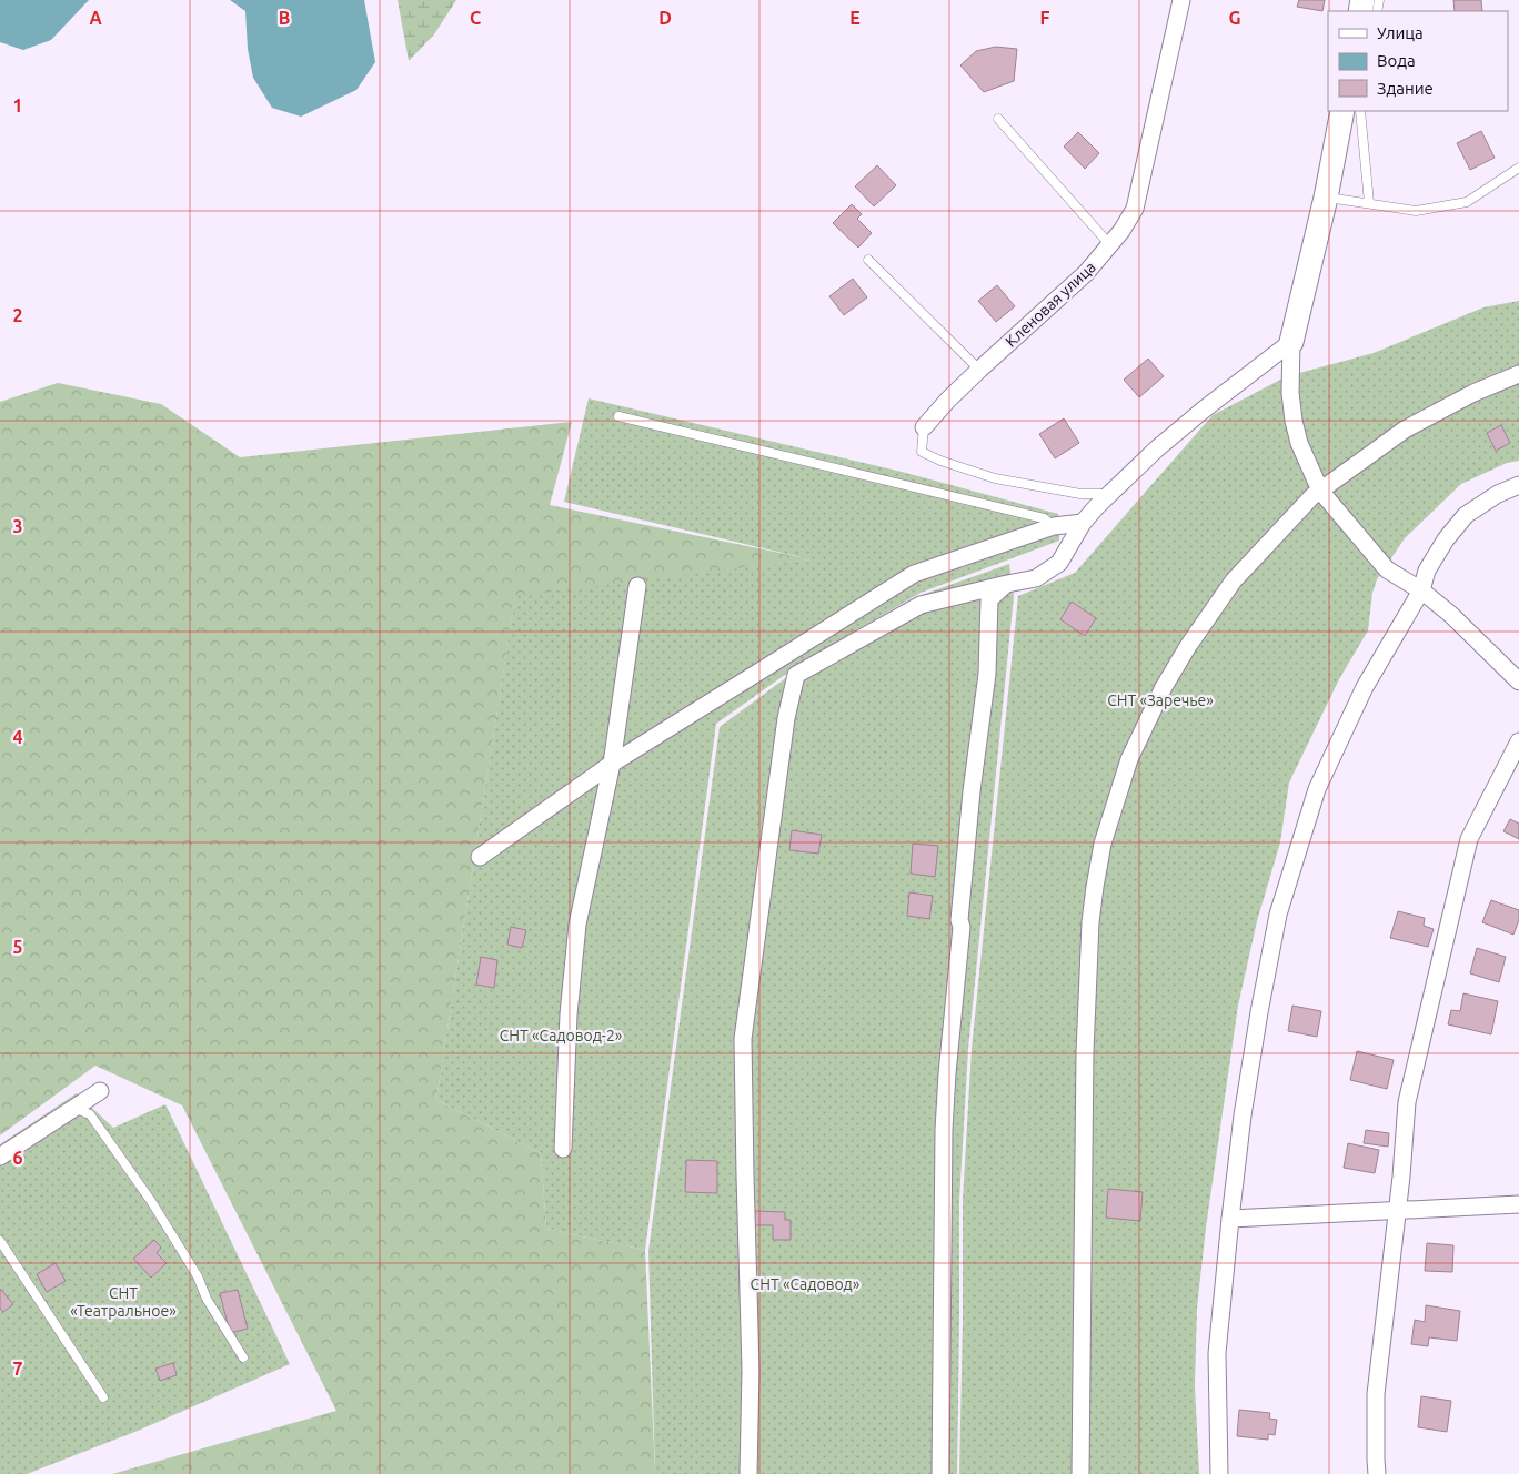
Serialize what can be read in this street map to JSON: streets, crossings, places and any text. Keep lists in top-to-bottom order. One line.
{"streets":{"street":["Кленовая улица"]},"parks":["СНТ «Заречье»","СНТ «Садовод-2»","СНТ «Садовод»","СНТ «Театральное»"],"legend":["Улица","Вода","Здание"],"grid":{"columns":["A","B","C","D","E","F","G"],"rows":["1","2","3","4","5","6","7"]}}
